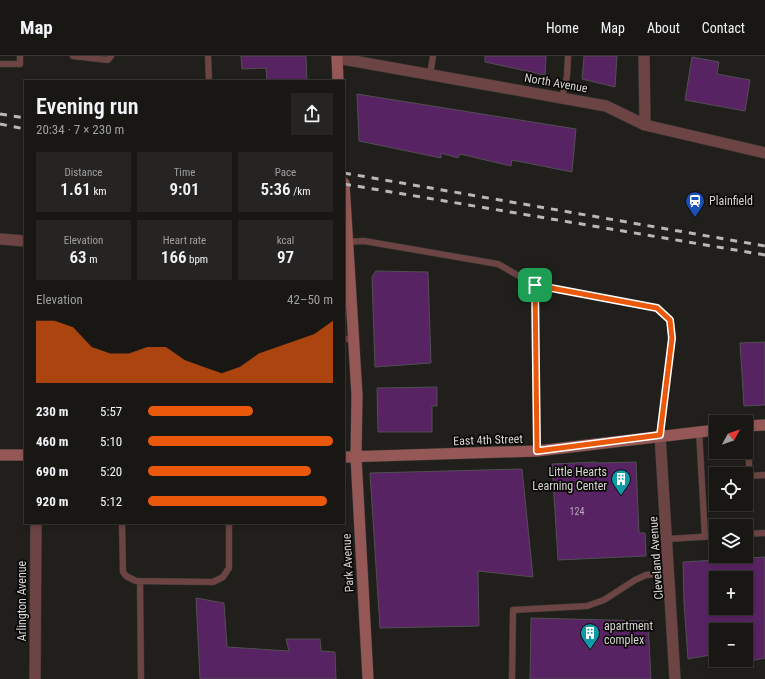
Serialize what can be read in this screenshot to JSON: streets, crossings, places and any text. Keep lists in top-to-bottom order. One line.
{"streets":{"main road":["East 4th Street","Park Avenue"],"street":["North Avenue","Cleveland Avenue","Arlington Avenue"]},"crossings":[["East 4th Street","Cleveland Avenue"],["East 4th Street","Park Avenue"]],"places":{"station":["Plainfield"],"building":["Little Hearts Learning Center","apartment complex"]},"house_numbers":["124"],"north":"top right","page":{"header":"Map","nav":["Home","Map","About","Contact"],"heading":["Evening run","20:34 · 7 × 230 m"],"stats":[["Distance","1.61 km"],["Time","9:01"],["Pace","5:36 /km"],["Elevation","63 m"],["Heart rate","166 bpm"],["kcal","97"]],"chart":["Elevation","42–50 m"],"list":[{"name":"230 m","note":"5:57"},{"name":"460 m","note":"5:10"},{"name":"690 m","note":"5:20"},{"name":"920 m","note":"5:12"}],"map_buttons":["+","−"]}}
